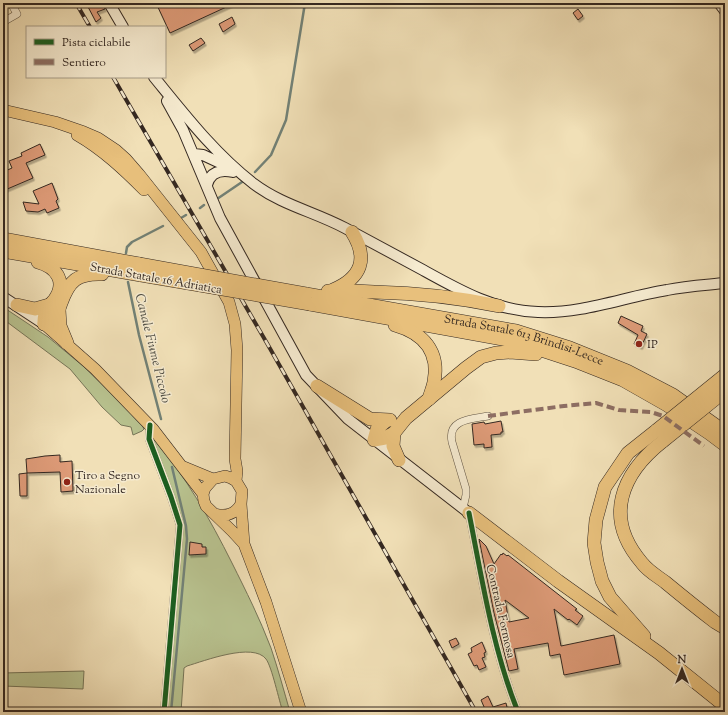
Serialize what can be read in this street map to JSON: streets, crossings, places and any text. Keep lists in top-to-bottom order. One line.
{"streets":{"highway":["Strada Statale 16 Adriatica","Strada Statale 613 Brindisi-Lecce"],"street":["Contrada Formosa"]},"crossings":[["Strada Statale 16 Adriatica","Strada Statale 613 Brindisi-Lecce"]],"water":["Canale Fiume Piccolo"],"places":["IP","Tiro a Segno Nazionale"],"legend":["Pista ciclabile","Sentiero"],"north":"top"}
